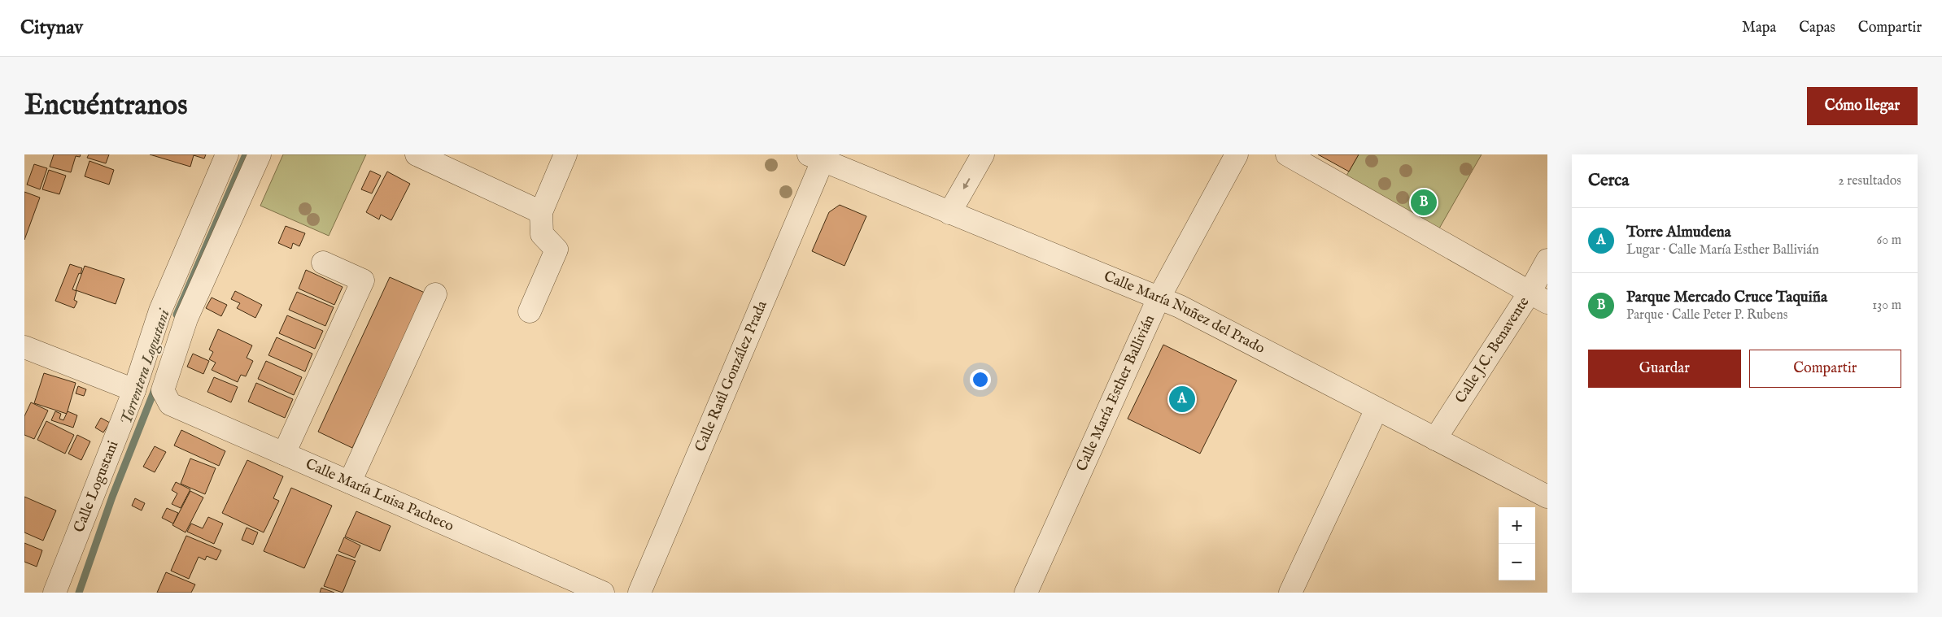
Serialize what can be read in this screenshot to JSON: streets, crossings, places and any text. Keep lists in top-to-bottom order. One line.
{"streets":{"street":["Calle María Nuñez del Prado","Calle J.C. Benavente","Calle Raúl González Prada","Calle María Esther Ballivián","Calle Logustani","Calle María Luisa Pacheco"]},"crossings":[["Calle María Nuñez del Prado","Calle J.C. Benavente"],["Calle María Nuñez del Prado","Calle Raúl González Prada"],["Calle María Nuñez del Prado","Calle María Esther Ballivián"]],"water":["Torrentera Logustani"],"page":{"header":"Citynav","nav":["Mapa","Capas","Compartir"],"buttons":["Cómo llegar",["Guardar","Compartir"]],"title":"Encuéntranos","heading":["Cerca","2 resultados"],"pins":["B","A"],"list":[{"mark":"A","name":"Torre Almudena","note":"Lugar · Calle María Esther Ballivián","value":"60 m"},{"mark":"B","name":"Parque Mercado Cruce Taquiña","note":"Parque · Calle Peter P. Rubens","value":"130 m"}],"map_buttons":["+","−"]}}
